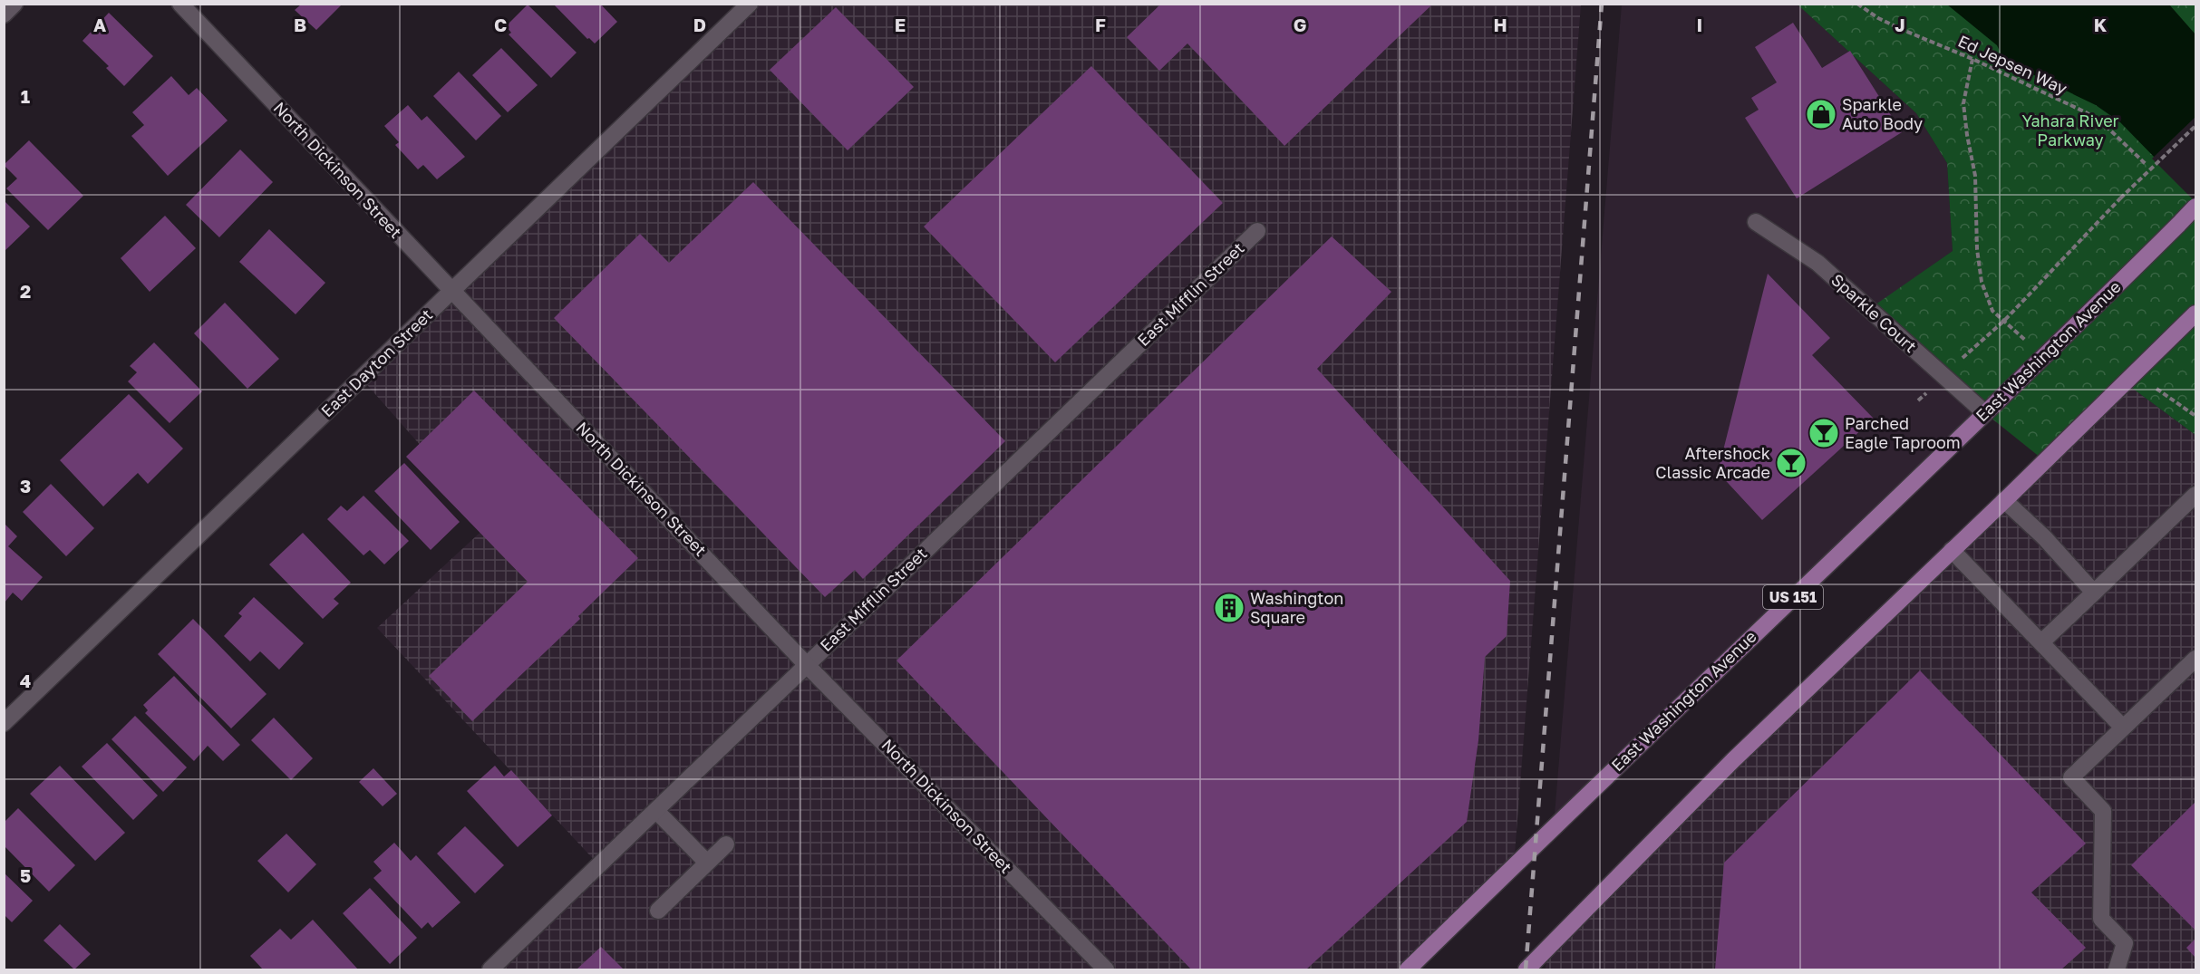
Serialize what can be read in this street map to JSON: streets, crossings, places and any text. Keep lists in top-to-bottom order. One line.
{"streets":{"main road":["East Washington Avenue","US 151"],"street":["North Dickinson Street","East Mifflin Street","Sparkle Court","East Dayton Street"],"path":["Ed Jepsen Way"]},"crossings":[["North Dickinson Street","East Mifflin Street"],["North Dickinson Street","East Dayton Street"],["Sparkle Court","East Washington Avenue"]],"parks":["Yahara River Parkway"],"places":{"shop":["Sparkle Auto Body"],"bar":["Parched Eagle Taproom","Aftershock Classic Arcade"],"building":["Washington Square"]},"grid":{"columns":["A","B","C","D","E","F","G","H","I","J","K"],"rows":["1","2","3","4","5"]}}
